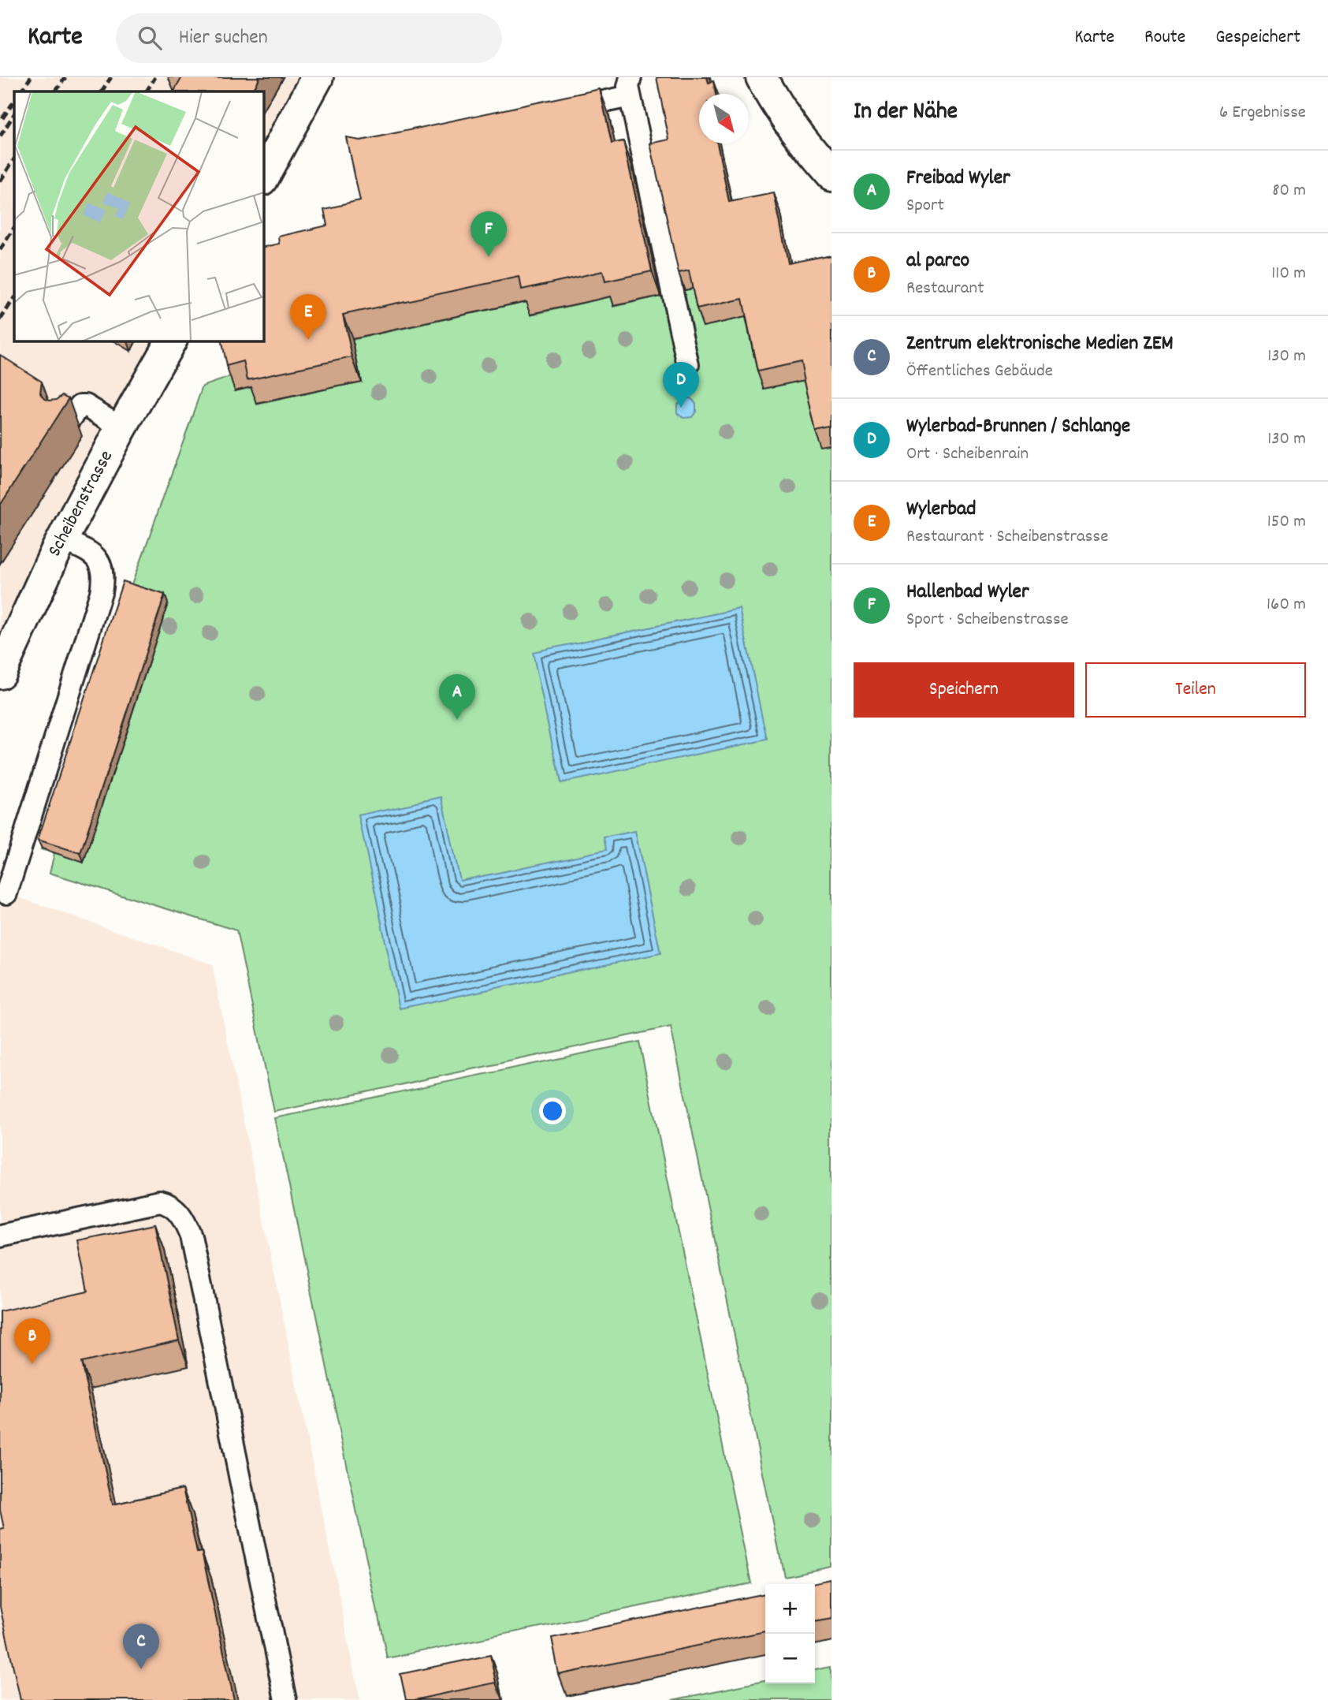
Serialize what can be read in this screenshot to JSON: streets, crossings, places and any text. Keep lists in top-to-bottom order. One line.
{"streets":{"street":["Scheibenstrasse"]},"north":"bottom right","page":{"header":"Karte","search":"Hier suchen","nav":["Karte","Route","Gespeichert"],"heading":["In der Nähe","6 Ergebnisse"],"list":[{"mark":"A","name":"Freibad Wyler","note":"Sport","value":"80 m"},{"mark":"B","name":"al parco","note":"Restaurant","value":"110 m"},{"mark":"C","name":"Zentrum elektronische Medien ZEM","note":"Öffentliches Gebäude","value":"130 m"},{"mark":"D","name":"Wylerbad-Brunnen / Schlange","note":"Ort · Scheibenrain","value":"130 m"},{"mark":"E","name":"Wylerbad","note":"Restaurant · Scheibenstrasse","value":"150 m"},{"mark":"F","name":"Hallenbad Wyler","note":"Sport · Scheibenstrasse","value":"160 m"}],"pins":["F","E","D","A","B","C"],"buttons":["Speichern","Teilen"],"map_buttons":["+","−"]}}
